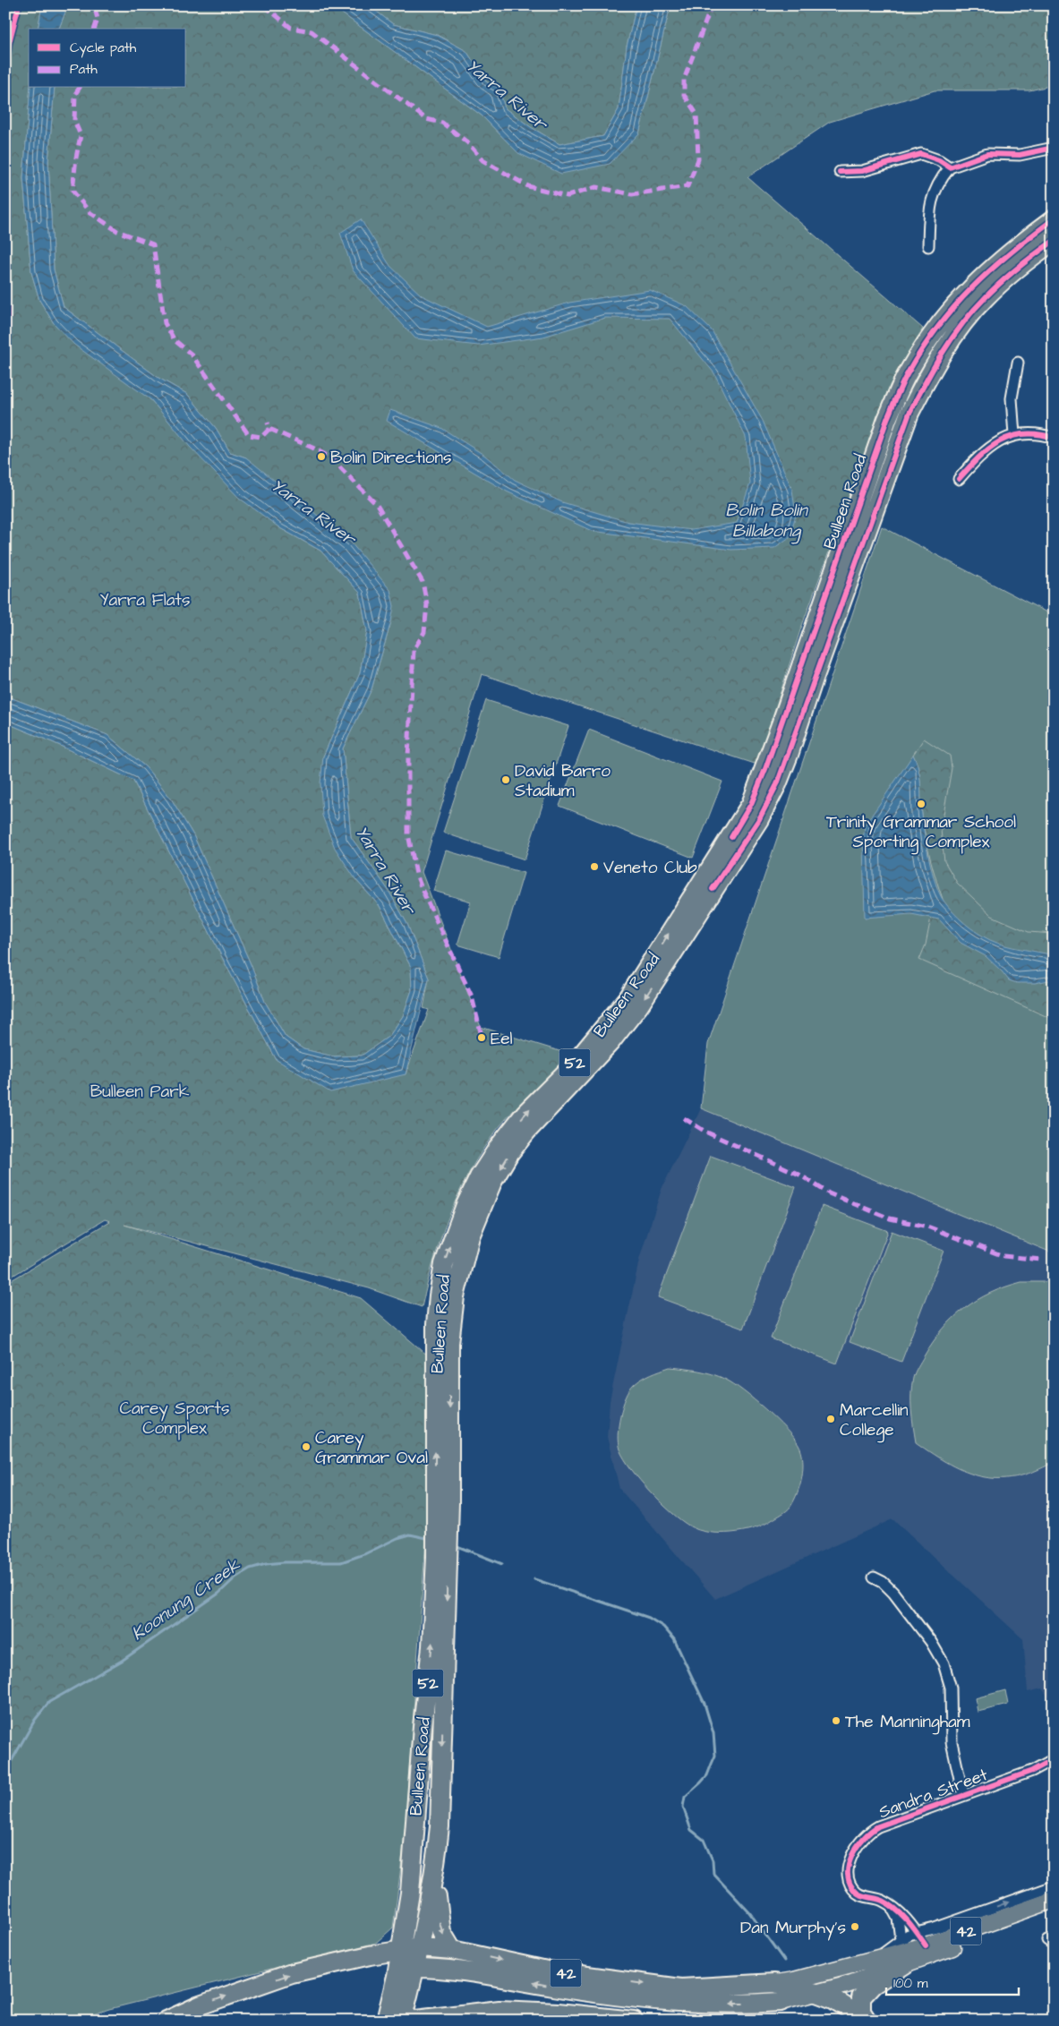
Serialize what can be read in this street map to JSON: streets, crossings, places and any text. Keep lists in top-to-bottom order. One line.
{"streets":{"highway":["Bulleen Road","52","42"],"street":["Sandra Street"]},"crossings":[["Bulleen Road","42"],["Sandra Street","42"]],"water":["Yarra River","Bolin Bolin Billabong","Koonung Creek"],"parks":["Yarra Flats","Bulleen Park","Carey Sports Complex"],"places":["Bolin Directions","David Barro Stadium","Trinity Grammar School Sporting Complex","Veneto Club","Eel","Marcellin College","Carey Grammar Oval","The Manningham","Dan Murphy's"],"legend":["Cycle path","Path"],"scale_bar":"100 m"}
